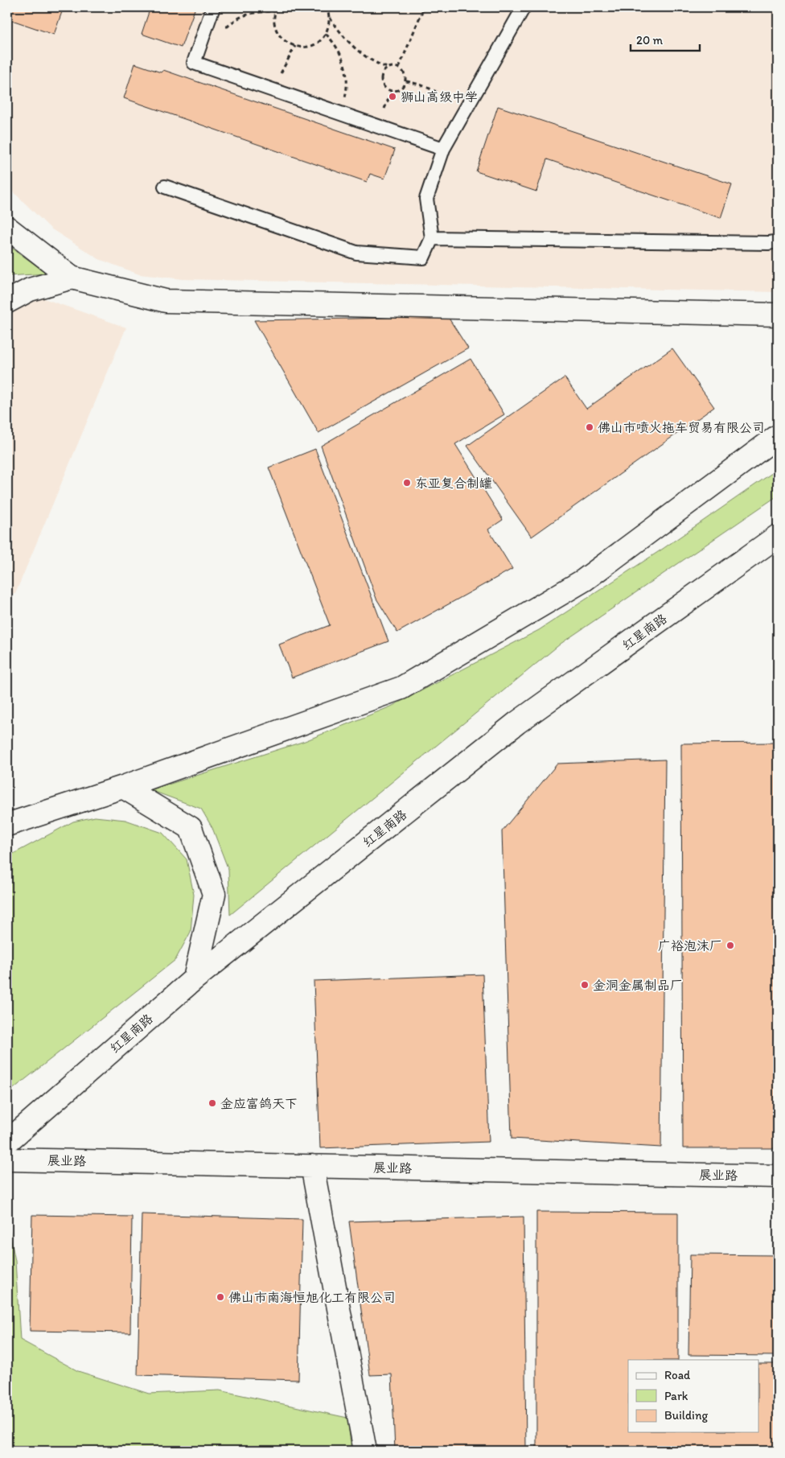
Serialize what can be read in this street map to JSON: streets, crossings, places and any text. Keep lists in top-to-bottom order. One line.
{"streets":{"main road":["红星南路","展业路"]},"places":["狮山高级中学","佛山市喷火拖车贸易有限公司","东亚复合制罐","广裕泡沫厂","金洞金属制品厂","金应富鸽天下","佛山市南海恒旭化工有限公司"],"legend":["Road","Park","Building"],"scale_bar":"20 m"}
